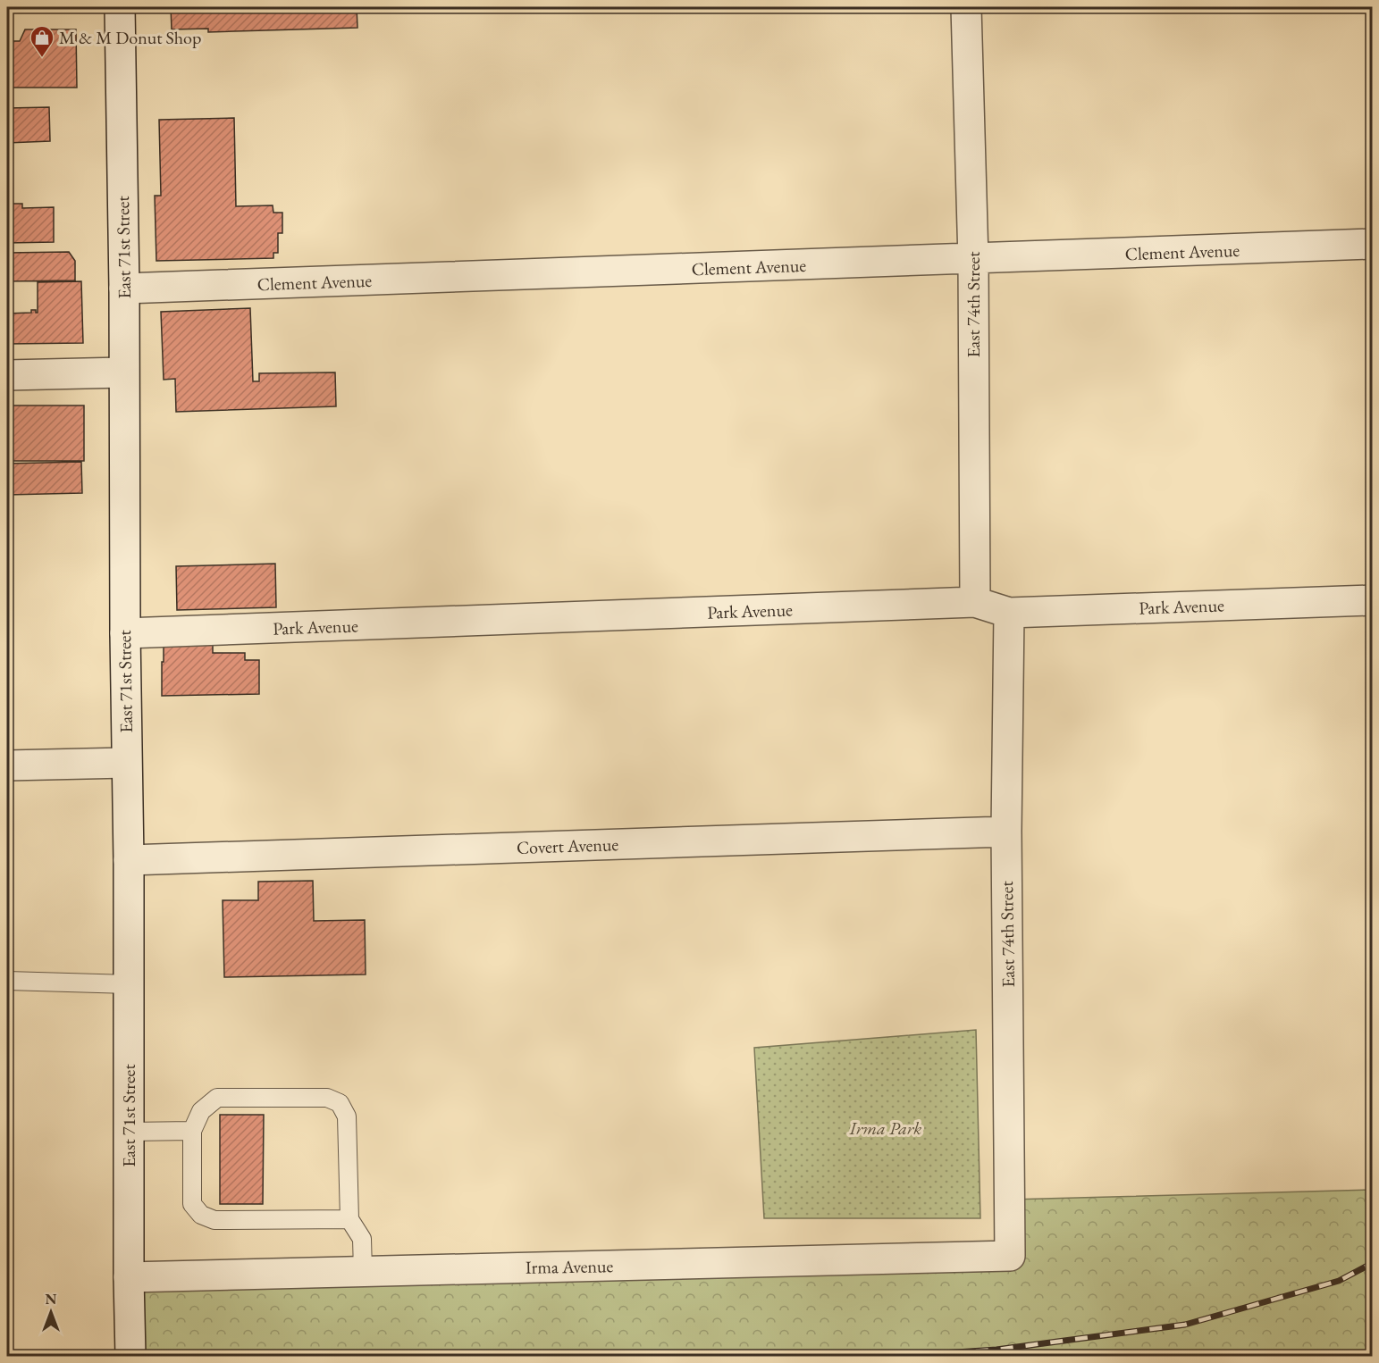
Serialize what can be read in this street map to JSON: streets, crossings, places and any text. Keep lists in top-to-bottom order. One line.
{"streets":{"street":["East 71st Street","Clement Avenue","East 74th Street","Park Avenue","Covert Avenue","Irma Avenue"]},"crossings":[["East 71st Street","Clement Avenue"],["East 71st Street","Park Avenue"],["East 71st Street","Covert Avenue"],["East 71st Street","Irma Avenue"],["Clement Avenue","East 74th Street"],["East 74th Street","Park Avenue"],["East 74th Street","Covert Avenue"],["East 74th Street","Irma Avenue"]],"parks":["Irma Park"],"places":{"shop":["M & M Donut Shop"]},"north":"top"}
